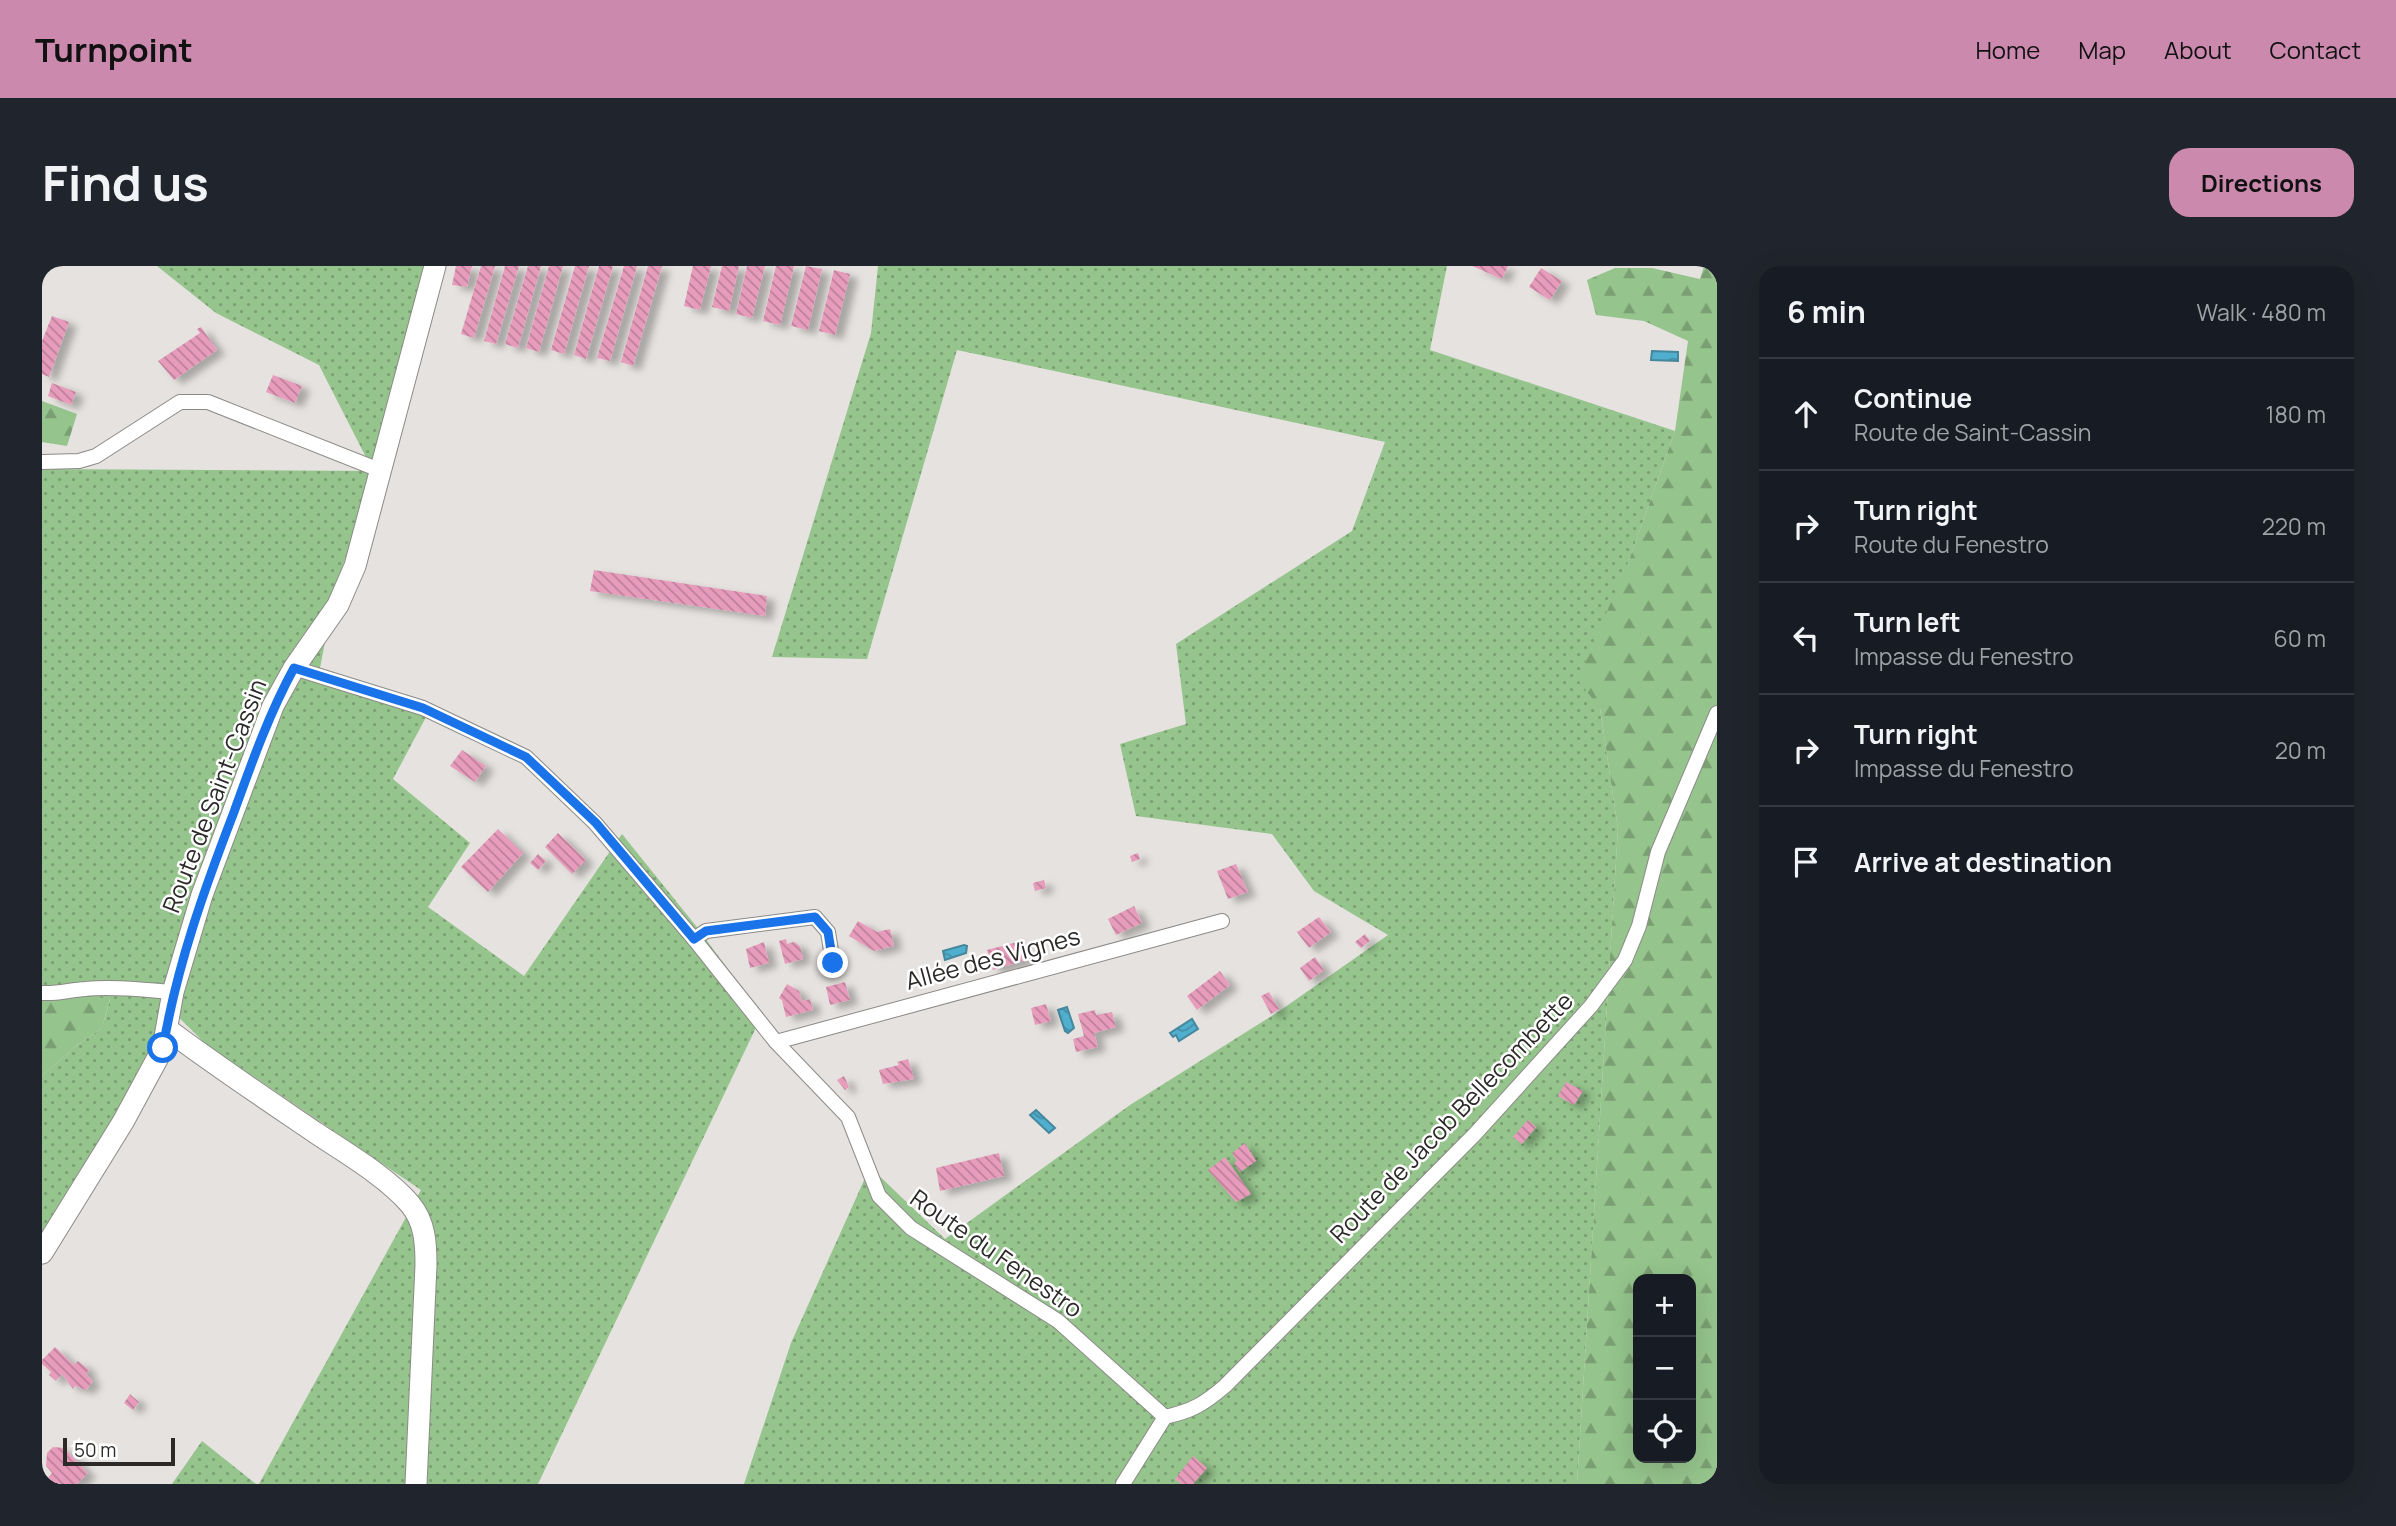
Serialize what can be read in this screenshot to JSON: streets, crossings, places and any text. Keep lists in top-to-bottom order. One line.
{"streets":{"street":["Route de Saint-Cassin","Allée des Vignes","Route de Jacob Bellecombette","Route du Fenestro"]},"crossings":[["Route de Saint-Cassin","Route du Fenestro"],["Allée des Vignes","Route du Fenestro"],["Route de Jacob Bellecombette","Route du Fenestro"]],"scale_bar":"50 m","page":{"header":"Turnpoint","nav":["Home","Map","About","Contact"],"buttons":"Directions","title":"Find us","heading":["6 min","Walk · 480 m"],"list":[["Continue","Route de Saint-Cassin","180 m"],["Turn right","Route du Fenestro","220 m"],["Turn left","Impasse du Fenestro","60 m"],["Turn right","Impasse du Fenestro","20 m"],"Arrive at destination"],"map_buttons":["+","−"],"scale":"50 m"}}
